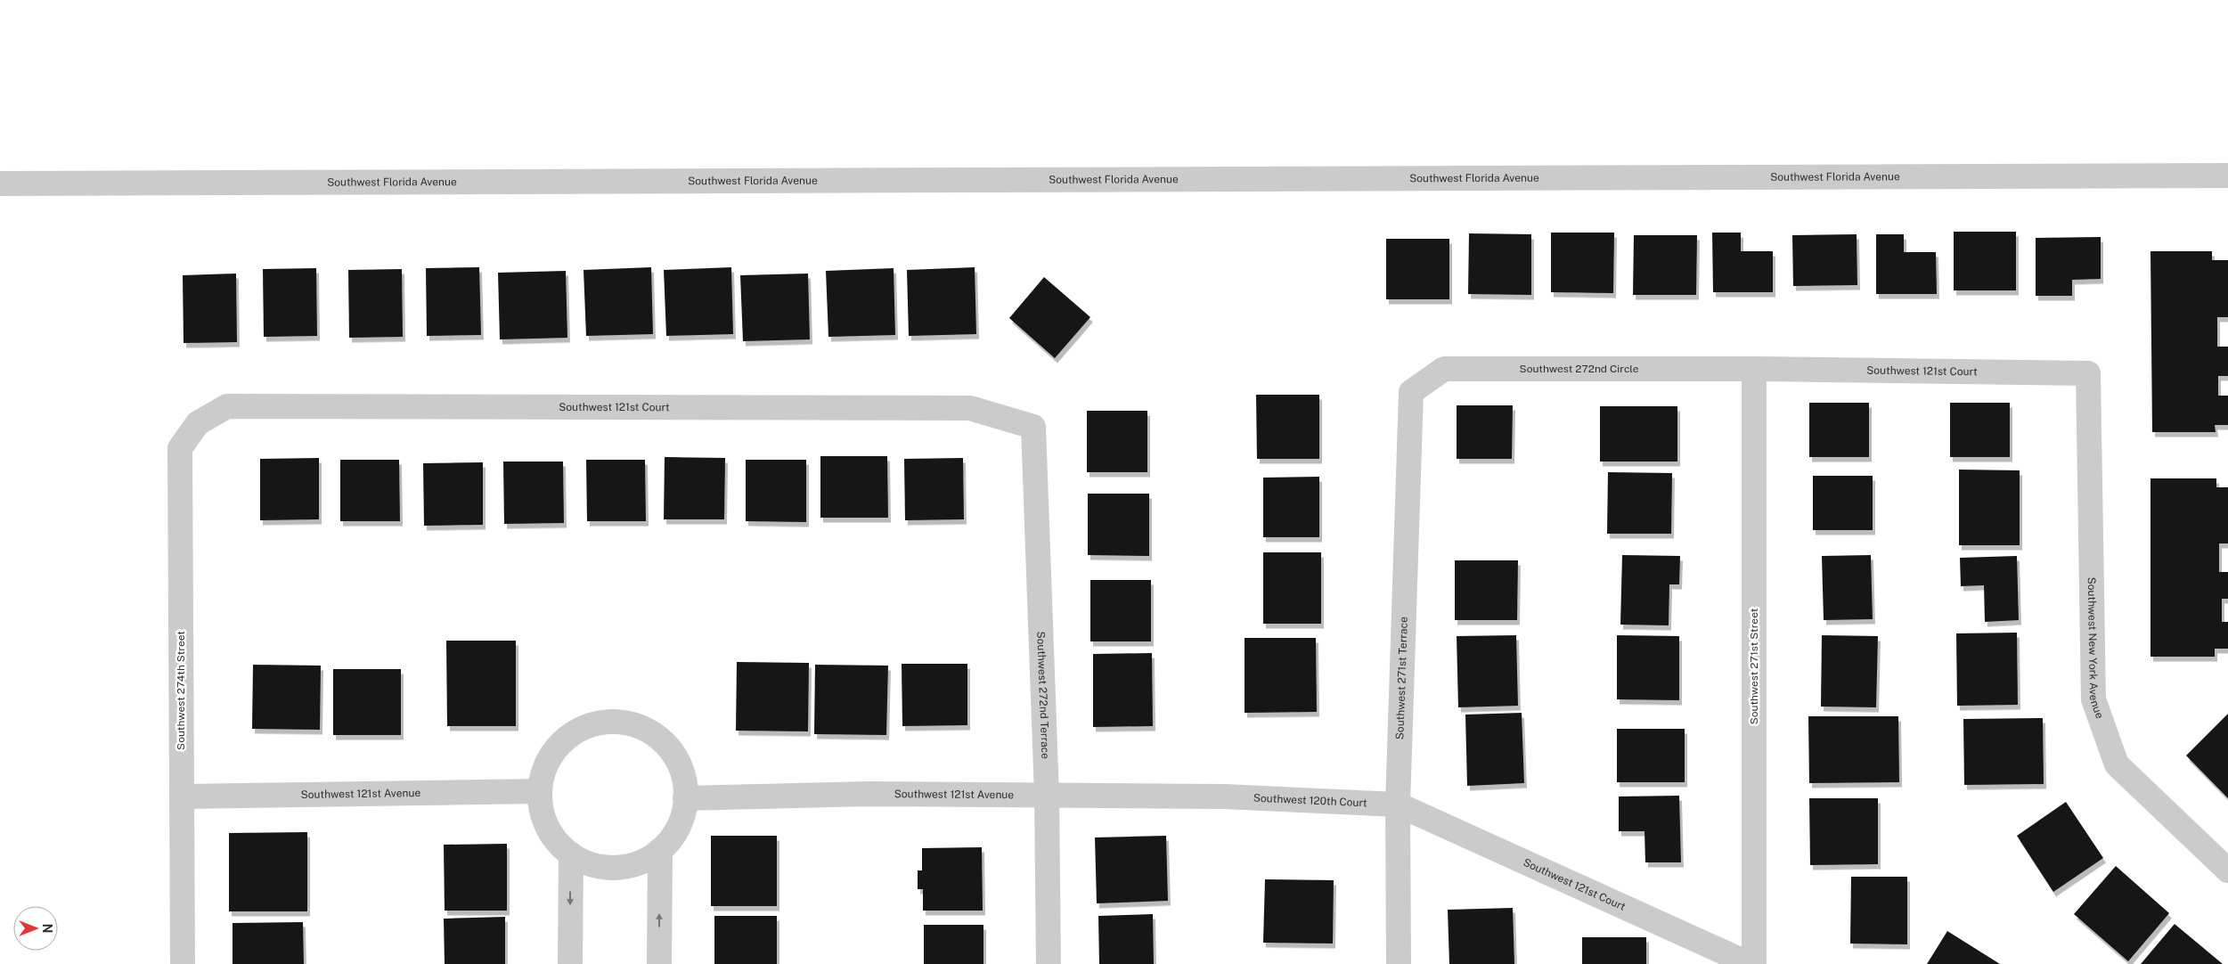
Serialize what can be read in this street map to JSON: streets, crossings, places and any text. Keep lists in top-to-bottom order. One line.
{"streets":{"street":["Southwest Florida Avenue","Southwest 272nd Circle","Southwest 121st Court","Southwest New York Avenue","Southwest 271st Street","Southwest 271st Terrace","Southwest 274th Street","Southwest 272nd Terrace","Southwest 121st Avenue","Southwest 120th Court"]},"crossings":[["Southwest 272nd Circle","Southwest 121st Court"],["Southwest 272nd Circle","Southwest 271st Street"],["Southwest 272nd Circle","Southwest 271st Terrace"],["Southwest 121st Court","Southwest New York Avenue"],["Southwest 121st Court","Southwest 271st Street"],["Southwest 121st Court","Southwest 271st Terrace"],["Southwest 121st Court","Southwest 274th Street"],["Southwest 121st Court","Southwest 272nd Terrace"],["Southwest 121st Court","Southwest 120th Court"],["Southwest 271st Terrace","Southwest 120th Court"],["Southwest 274th Street","Southwest 121st Avenue"],["Southwest 272nd Terrace","Southwest 121st Avenue"],["Southwest 121st Avenue","Southwest 120th Court"]],"north":"right"}
